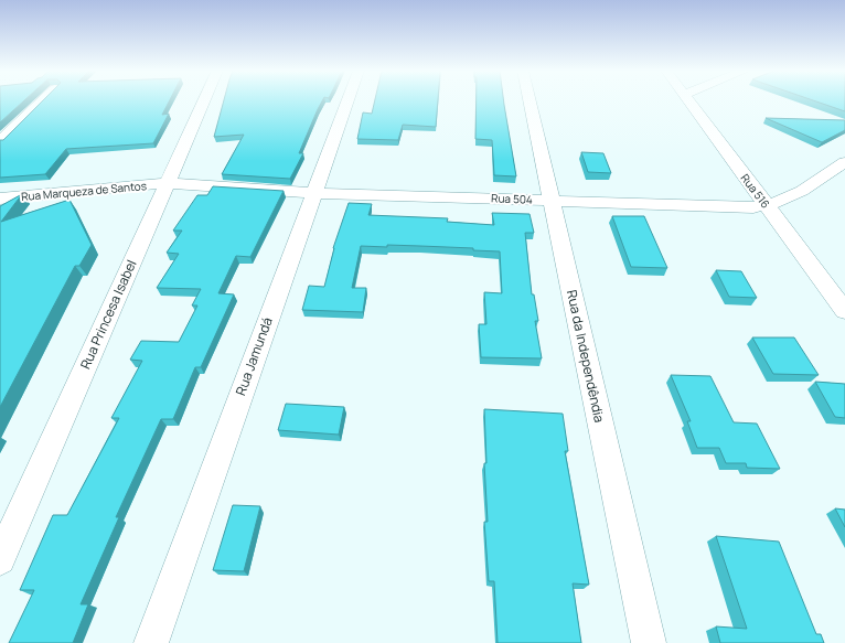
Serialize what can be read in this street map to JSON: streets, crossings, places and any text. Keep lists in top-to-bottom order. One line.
{"streets":{"street":["Rua Marqueza de Santos","Rua 516","Rua 504","Rua Princesa Isabel","Rua Jamundá","Rua da Independêndia"]},"crossings":[["Rua Marqueza de Santos","Rua 504"],["Rua Marqueza de Santos","Rua Princesa Isabel"],["Rua 516","Rua 504"],["Rua 504","Rua Princesa Isabel"],["Rua 504","Rua Jamundá"],["Rua 504","Rua da Independêndia"]]}
